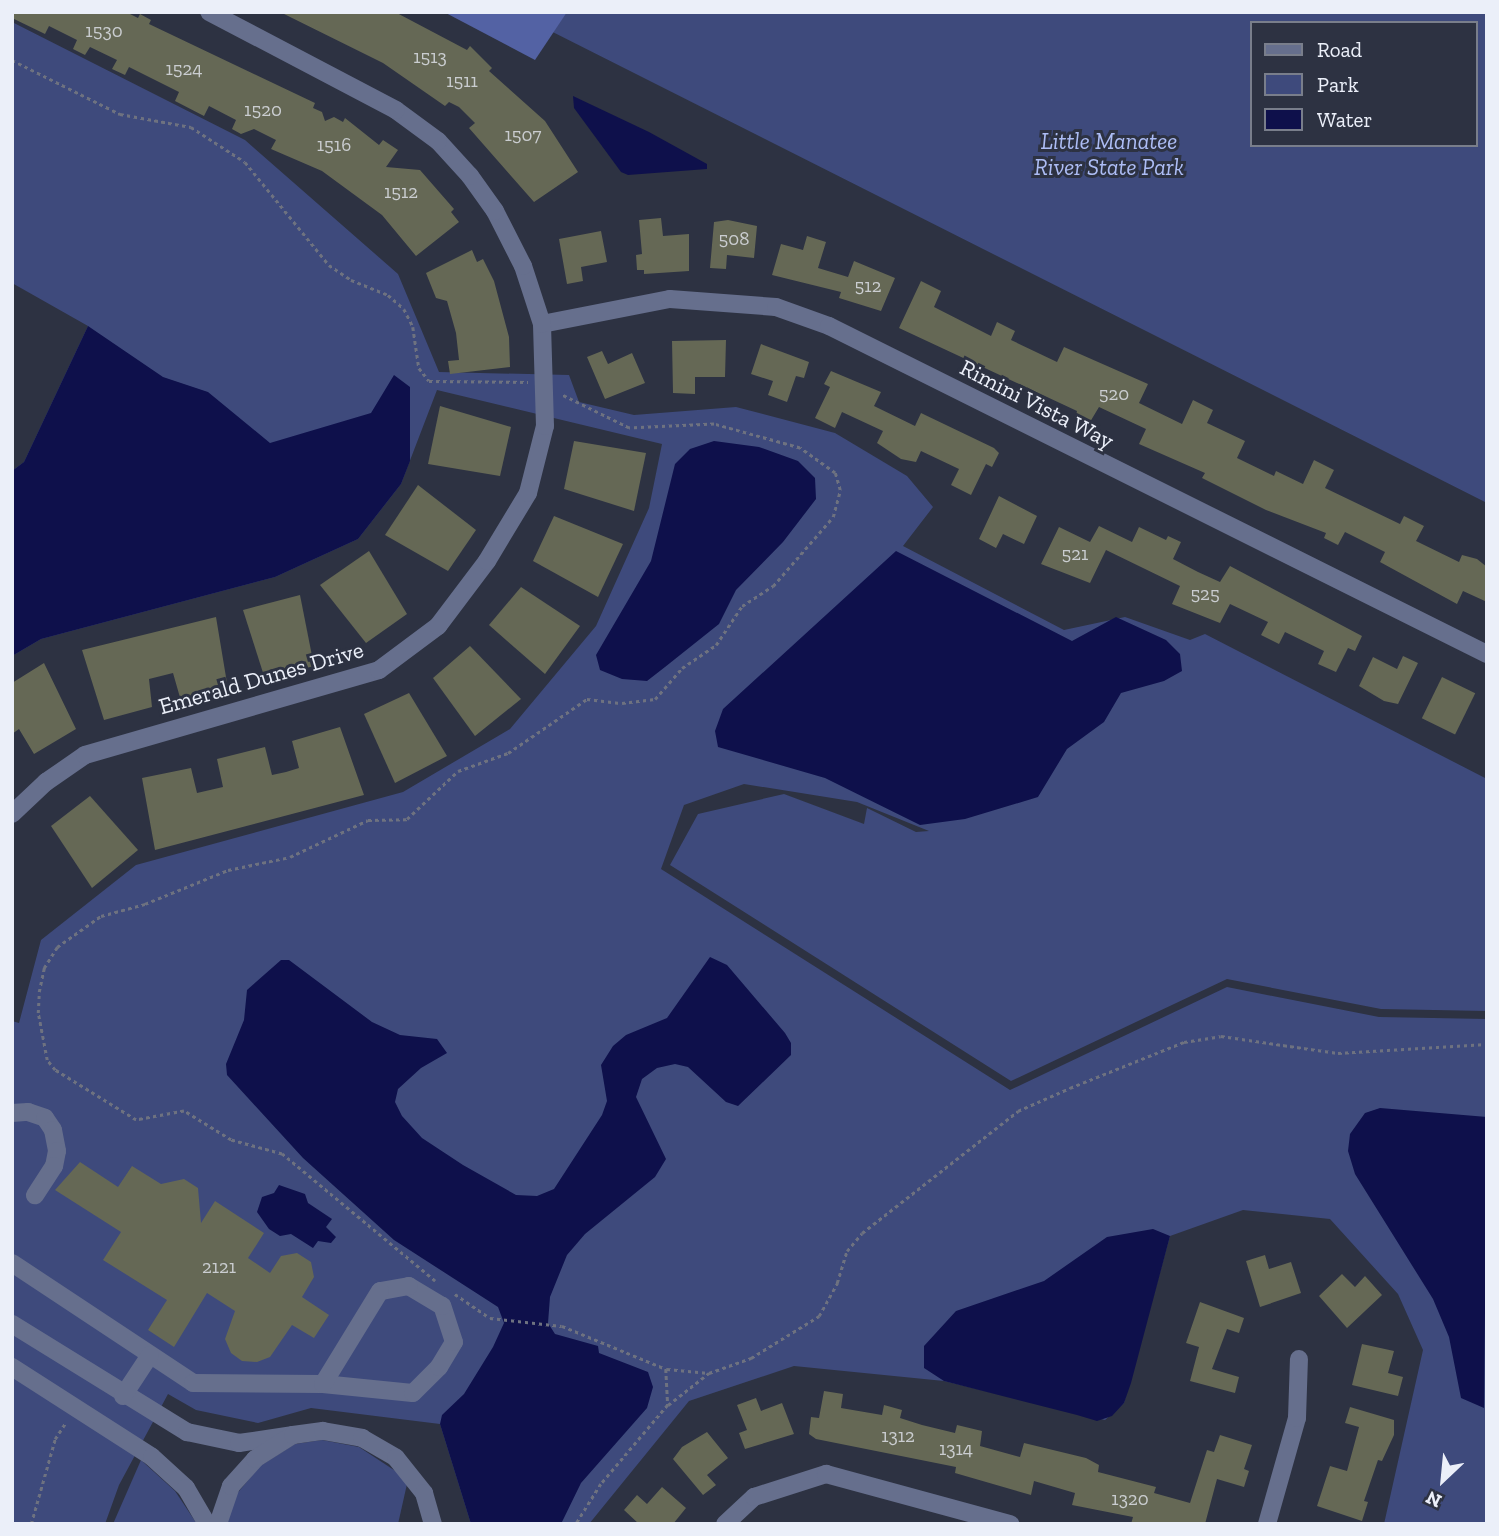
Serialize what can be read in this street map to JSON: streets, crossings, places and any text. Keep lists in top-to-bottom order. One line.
{"streets":{"street":["Rimini Vista Way","Emerald Dunes Drive"]},"crossings":[["Rimini Vista Way","Emerald Dunes Drive"]],"parks":["Little Manatee River State Park"],"house_numbers":["1530","1513","1524","1511","1520","1507","1516","1512","508","512","520","521","525","2121","1312","1314","1320"],"legend":["Road","Park","Water"],"north":"bottom left"}
